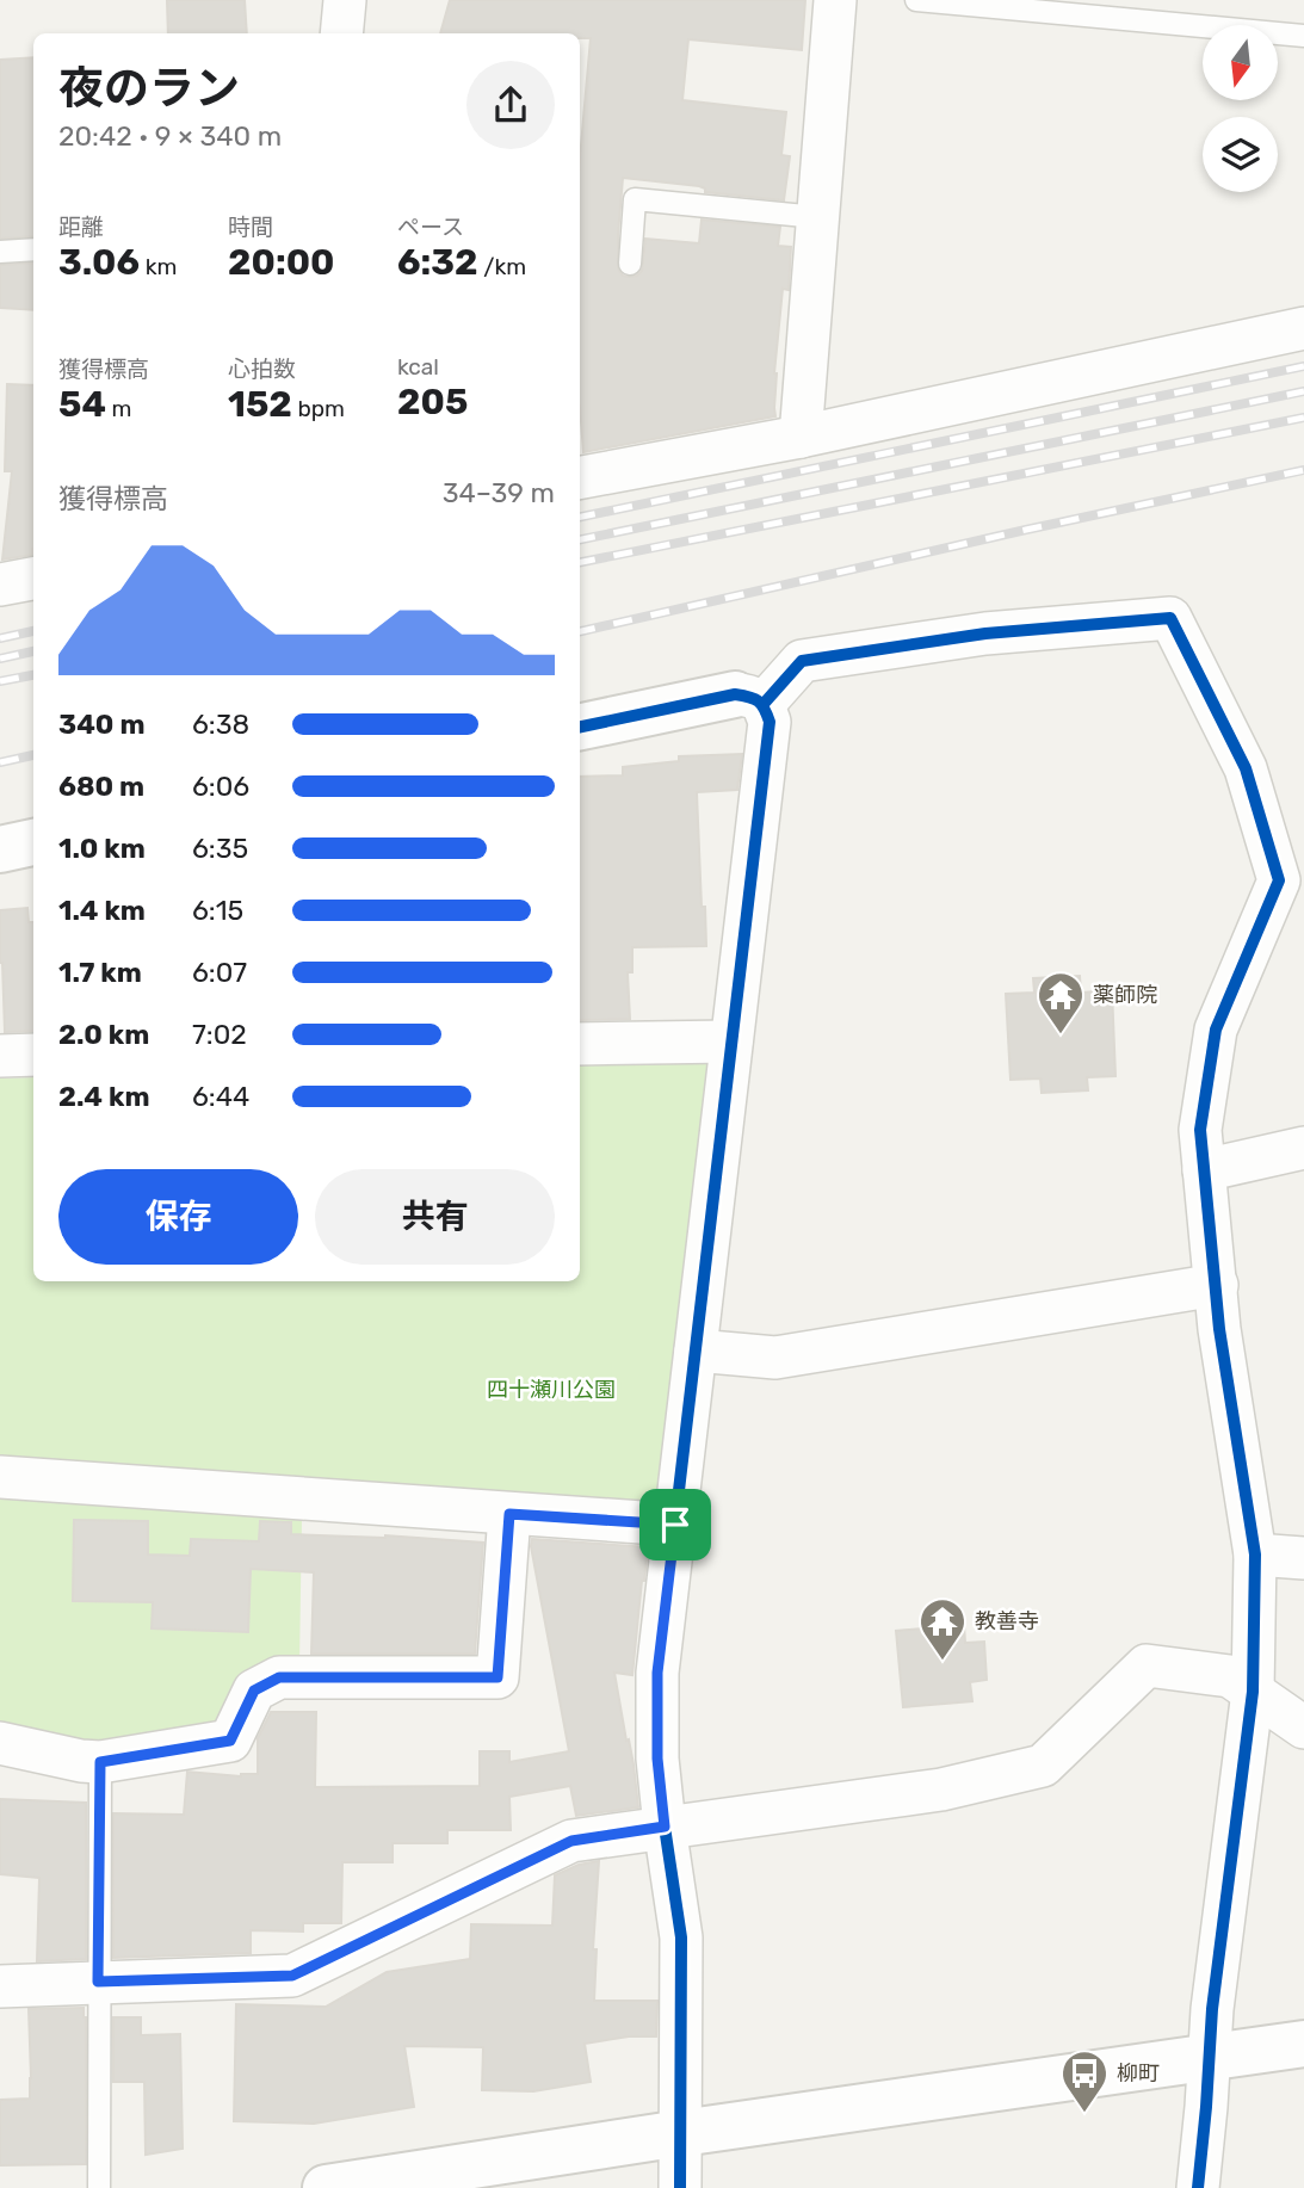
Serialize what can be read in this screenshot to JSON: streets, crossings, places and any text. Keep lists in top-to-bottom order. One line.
{"parks":["四十瀬川公園"],"places":{"temple":["薬師院","教善寺"],"bus stop":["柳町"]},"north":"bottom","page":{"heading":["夜のラン","20:42 · 9 × 340 m"],"stats":[["距離","3.06 km"],["時間","20:00"],["ペース","6:32 /km"],["獲得標高","54 m"],["心拍数","152 bpm"],["kcal","205"]],"chart":["獲得標高","34–39 m"],"list":[{"name":"340 m","note":"6:38"},{"name":"680 m","note":"6:06"},{"name":"1.0 km","note":"6:35"},{"name":"1.4 km","note":"6:15"},{"name":"1.7 km","note":"6:07"},{"name":"2.0 km","note":"7:02"},{"name":"2.4 km","note":"6:44"}],"buttons":["保存","共有"]}}
